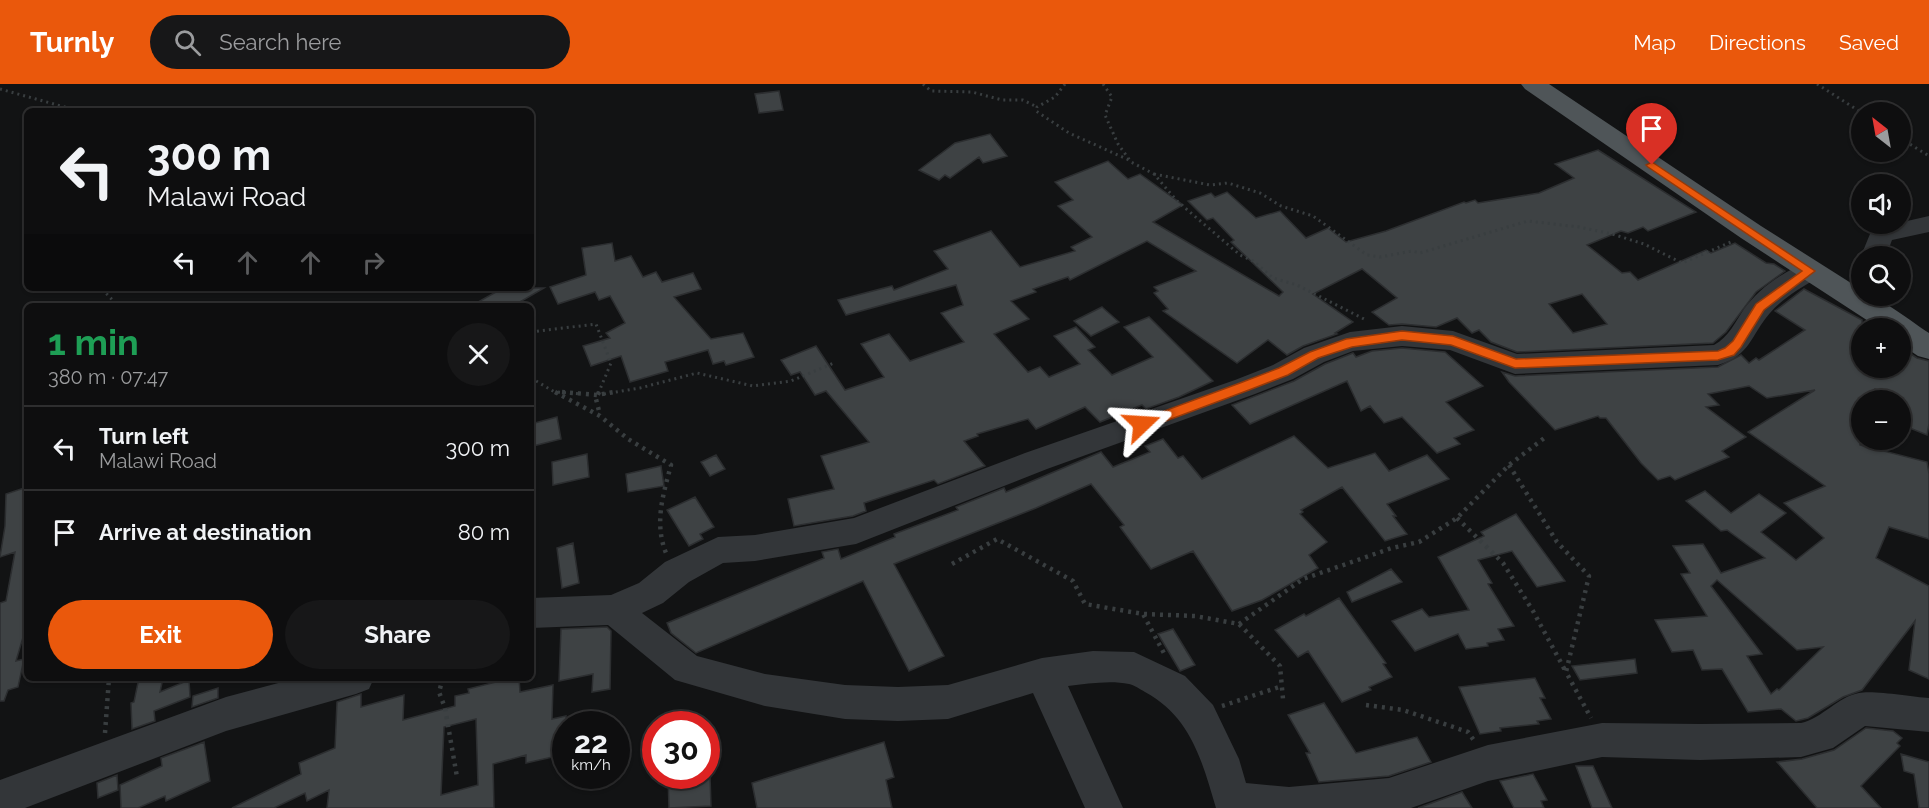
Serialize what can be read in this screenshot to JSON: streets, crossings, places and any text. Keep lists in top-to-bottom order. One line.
{"north":"top left","page":{"header":"Turnly","search":"Search here","nav":["Map","Directions","Saved"],"map_buttons":["+","−"],"turn":["300 m","Malawi Road"],"heading":["1 min","380 m · 07:47"],"list":[{"name":"Turn left","note":"Malawi Road","value":"300 m"},{"name":"Arrive at destination","value":"80 m"}],"buttons":["Exit","Share"],"speed":"22 km/h","limit":"30"}}
